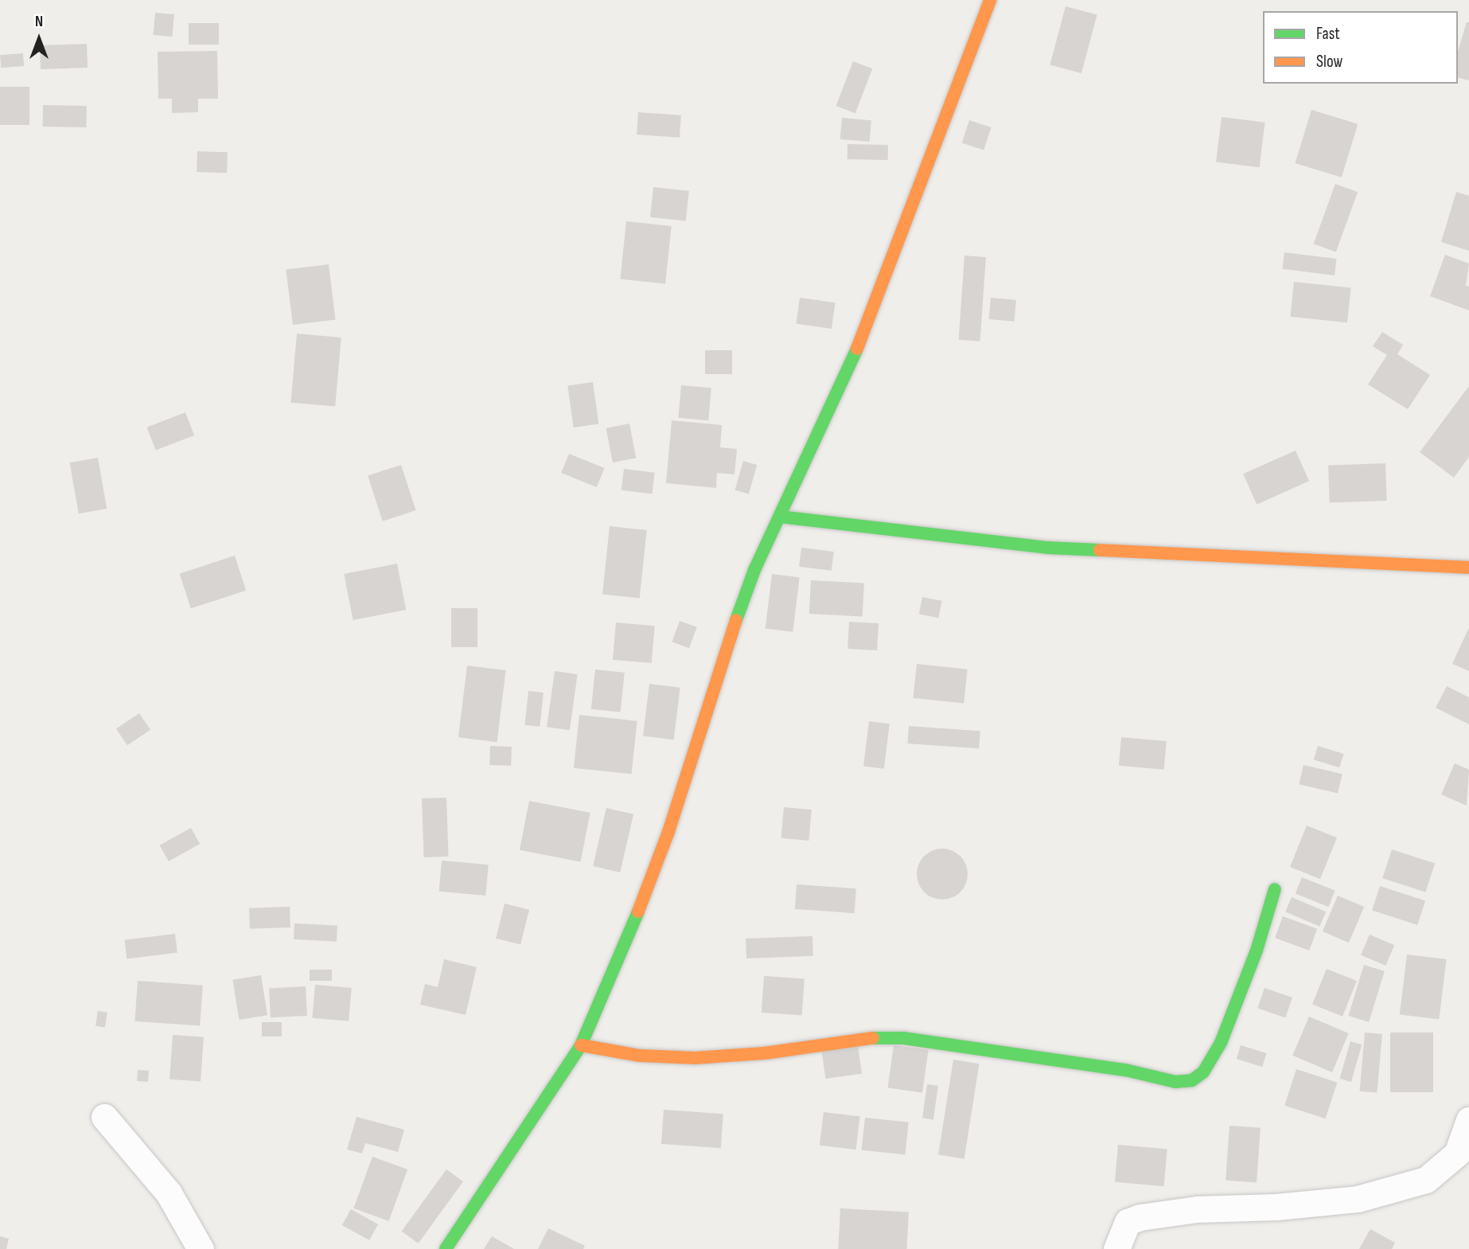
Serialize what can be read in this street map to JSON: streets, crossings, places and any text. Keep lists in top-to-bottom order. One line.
{"legend":["Fast","Slow"],"north":"top"}
